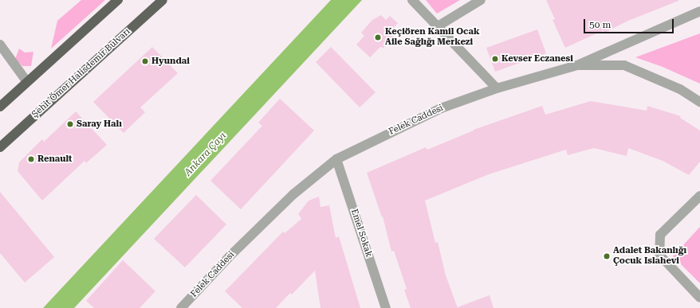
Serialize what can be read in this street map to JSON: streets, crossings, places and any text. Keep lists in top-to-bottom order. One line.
{"streets":{"highway":["Şehit Ömer Halisdemir Bulvarı"],"street":["Felek Caddesi","Emel Sokak"]},"crossings":[["Felek Caddesi","Emel Sokak"]],"water":["Ankara Çayı"],"places":["Keçiören Kamil Ocak Aile Sağlığı Merkezi","Kevser Eczanesi","Hyundai","Saray Halı","Renault","Adalet Bakanlığı Çocuk Islahevi"],"scale_bar":"50 m"}
